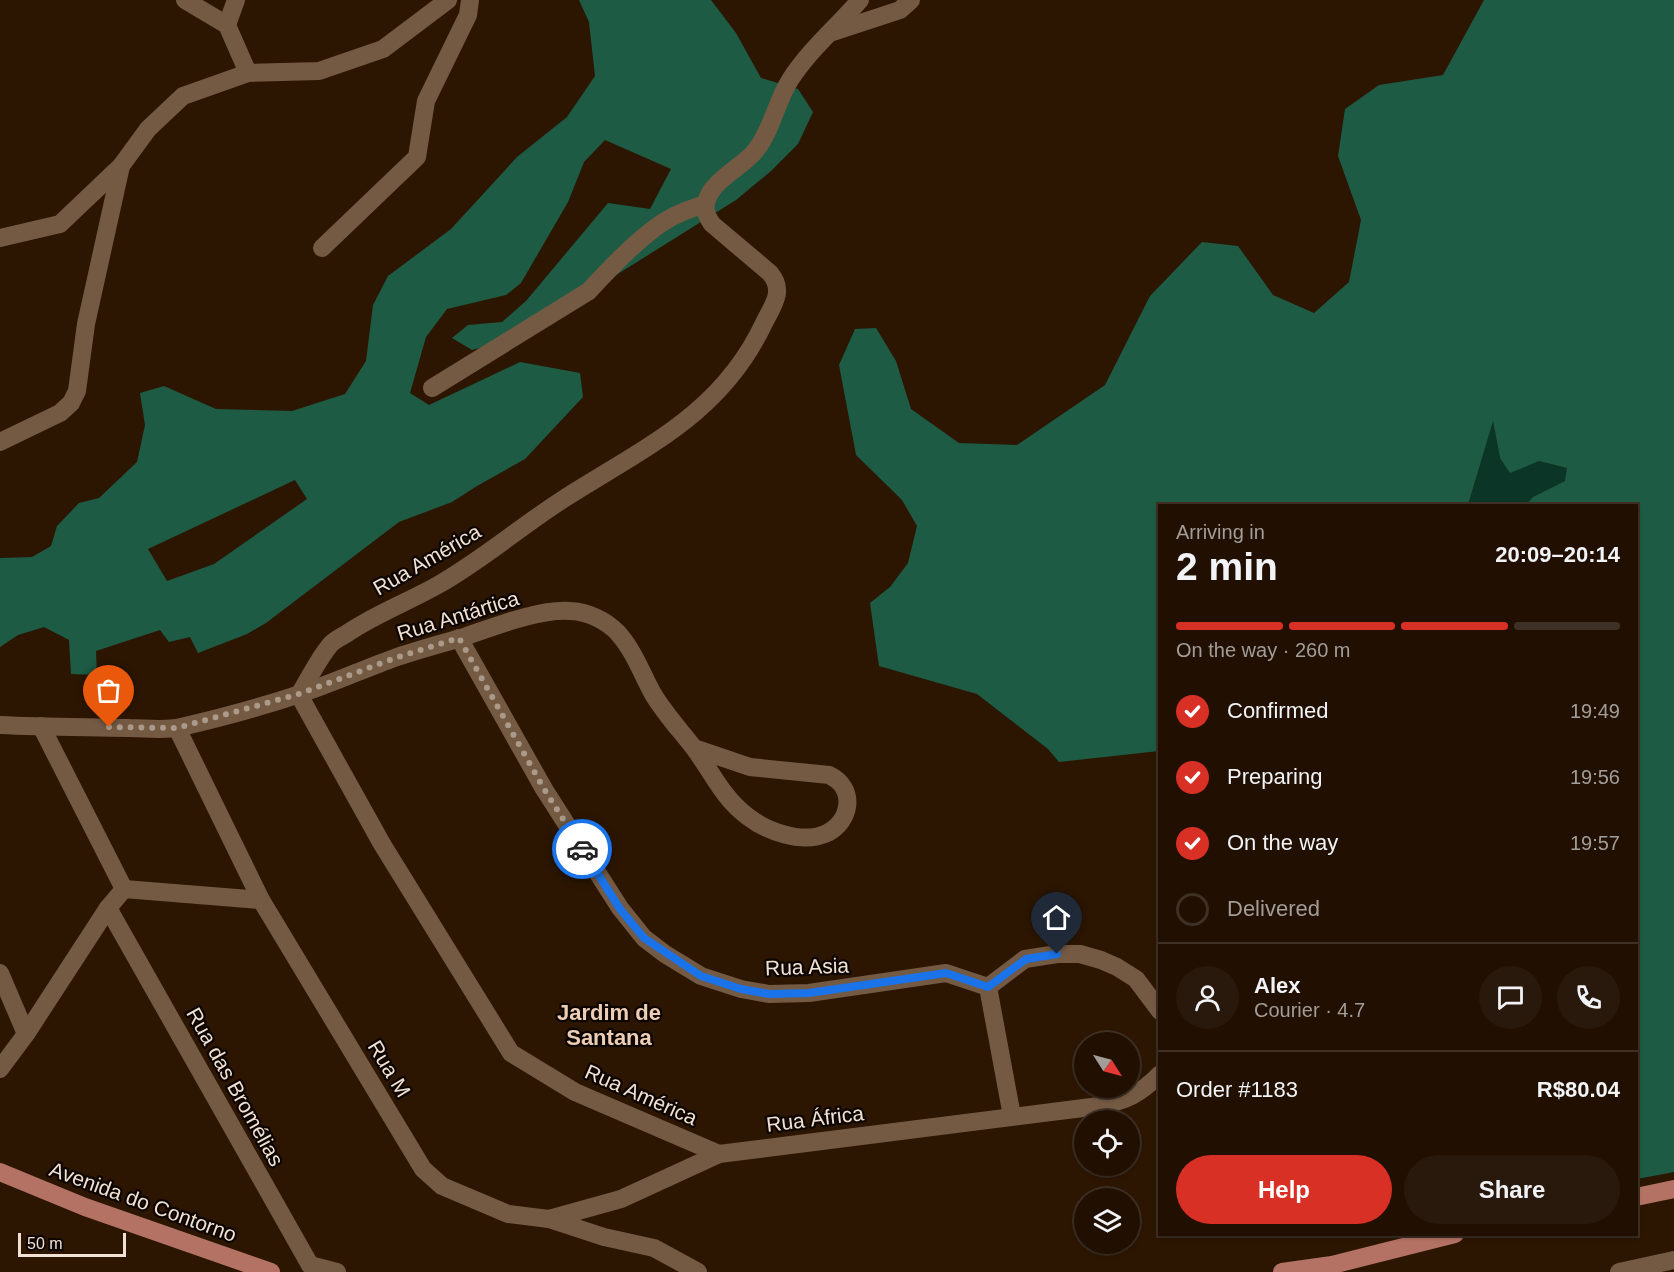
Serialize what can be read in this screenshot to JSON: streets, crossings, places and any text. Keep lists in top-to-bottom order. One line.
{"streets":{"main road":["Avenida do Contorno"],"street":["Rua América","Rua Antártica","Rua Asia","Rua M","Rua das Bromélias","Rua África"]},"crossings":[["Rua América","Rua Antártica"],["Rua América","Rua África"],["Rua Antártica","Rua Asia"],["Rua Antártica","Rua M"],["Rua M","Rua África"]],"districts":["Jardim de Santana"],"scale_bar":"50 m","north":"bottom right","page":{"heading":["2 min","Arriving in","20:09–20:14"],"panel":["Alex","Courier · 4.7","Order #1183","R$80.04"],"bar":"On the way · 260 m","list":[["Confirmed","19:49"],["Preparing","19:56"],["On the way","19:57"],"Delivered"],"buttons":["Help","Share"],"scale":"50 m"}}
